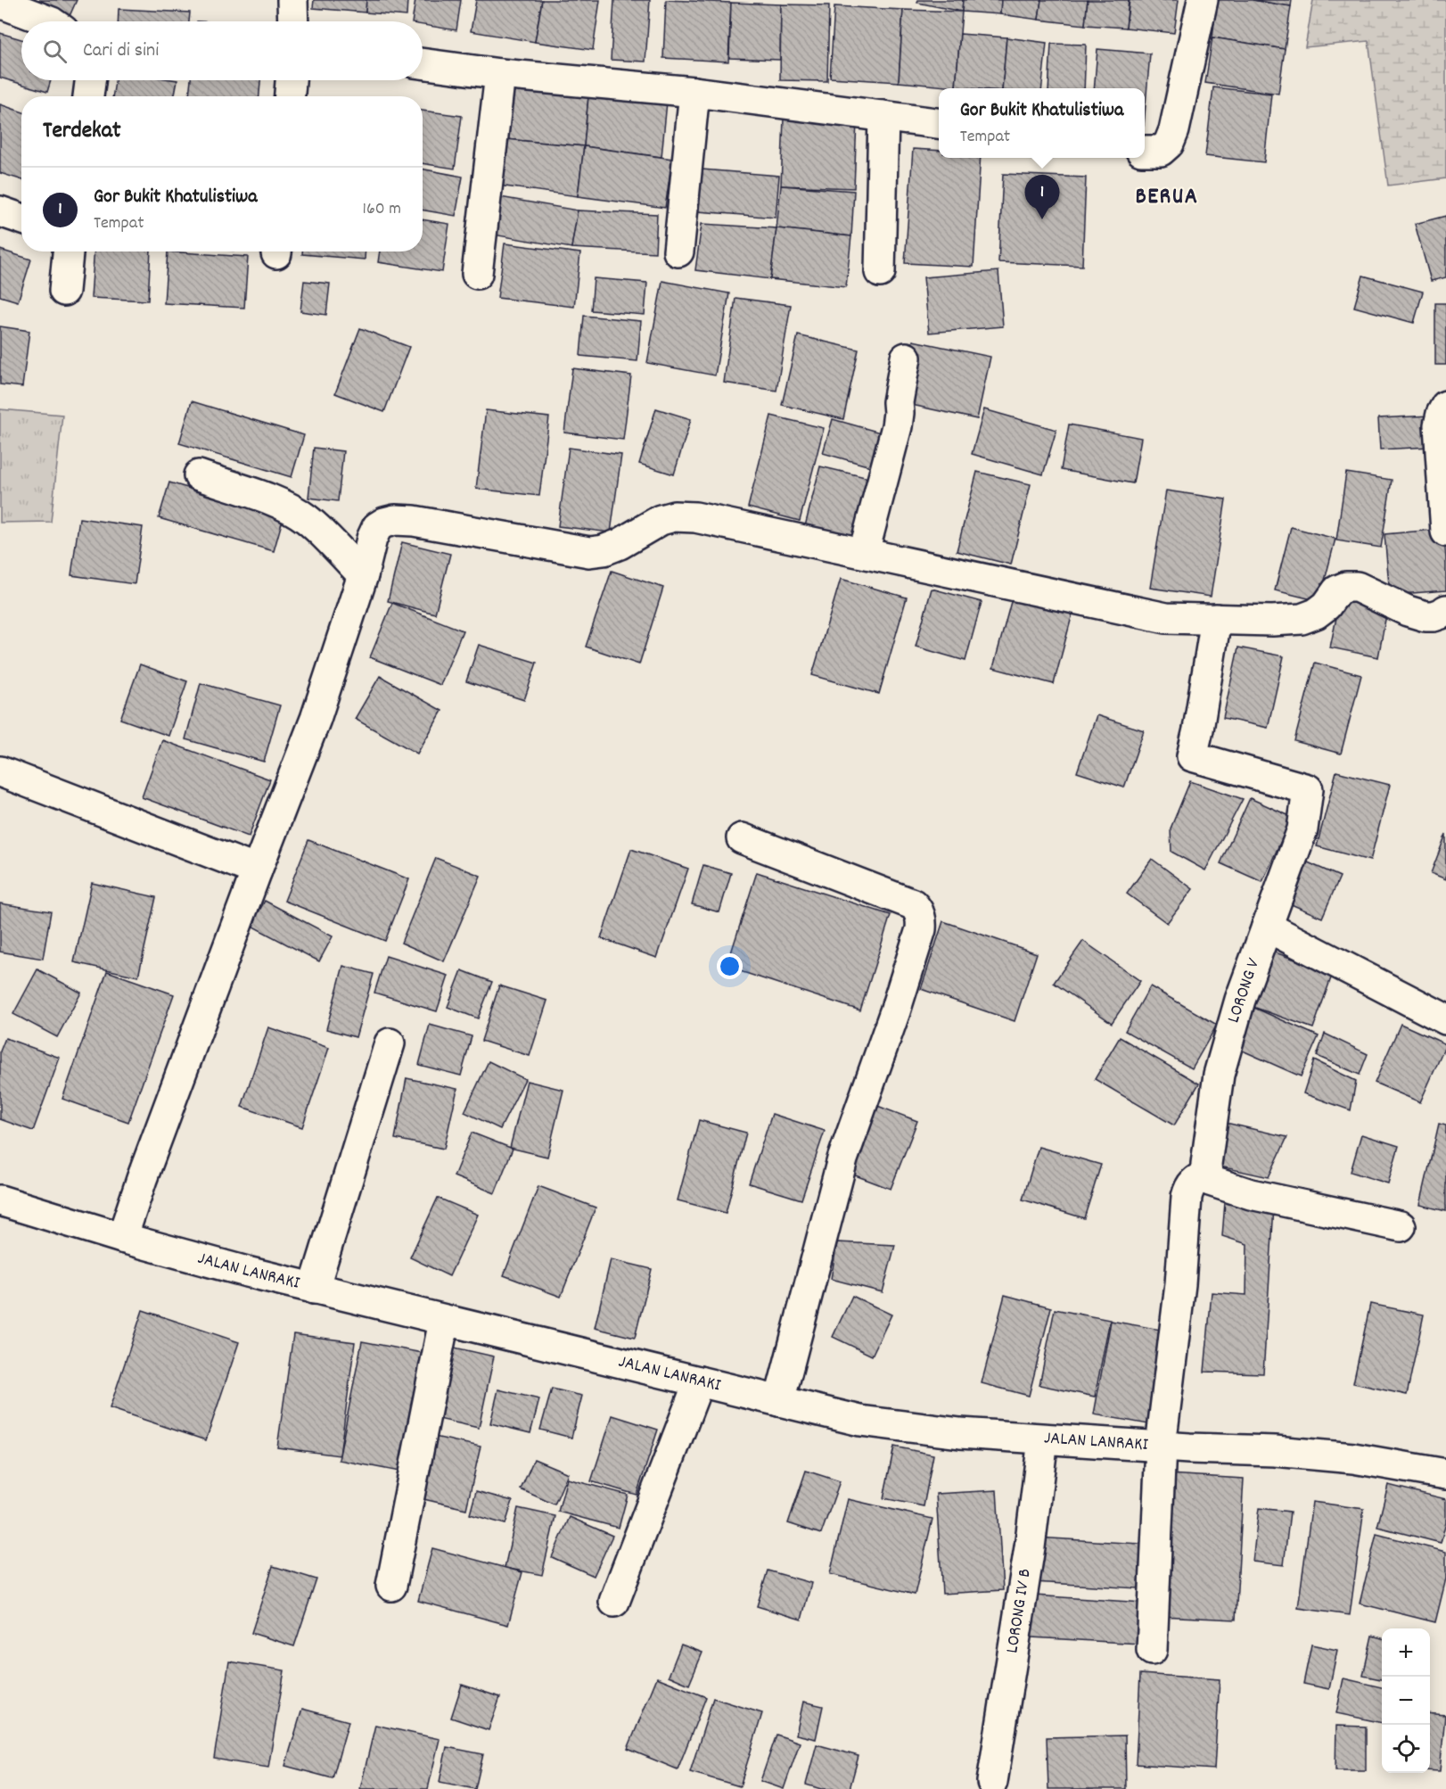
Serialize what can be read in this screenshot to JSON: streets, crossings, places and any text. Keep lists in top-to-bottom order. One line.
{"streets":{"street":["LORONG V","JALAN LANRAKI","LORONG IV B"]},"crossings":[["JALAN LANRAKI","LORONG IV B"]],"districts":["BERUA"],"page":{"search":"Cari di sini","popup":["Gor Bukit Khatulistiwa","Tempat"],"heading":"Terdekat","list":[{"mark":"1","name":"Gor Bukit Khatulistiwa","note":"Tempat","value":"160 m"}],"pins":"1","map_buttons":["+","−"]}}
